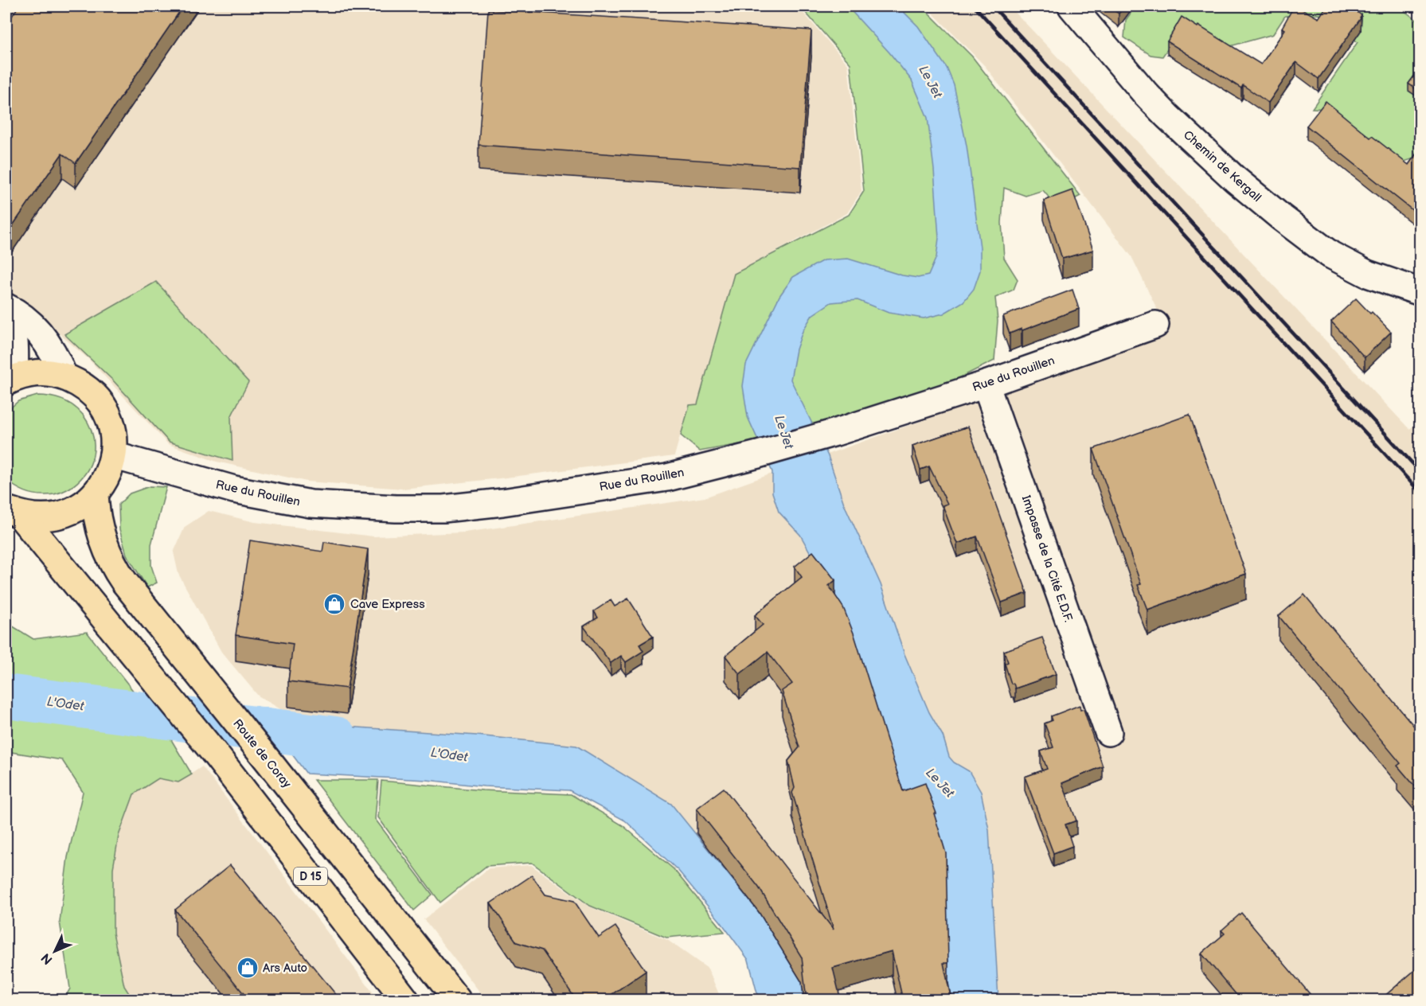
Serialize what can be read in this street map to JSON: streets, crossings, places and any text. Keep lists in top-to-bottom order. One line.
{"streets":{"main road":["Route de Coray","D 15"],"street":["Chemin de Kergall","Rue du Rouillen","Impasse de la Cité E.D.F."]},"crossings":[["Rue du Rouillen","Impasse de la Cité E.D.F."]],"water":["Le Jet","L'Odet"],"places":{"shop":["Cave Express","Ars Auto"]},"north":"bottom left"}
